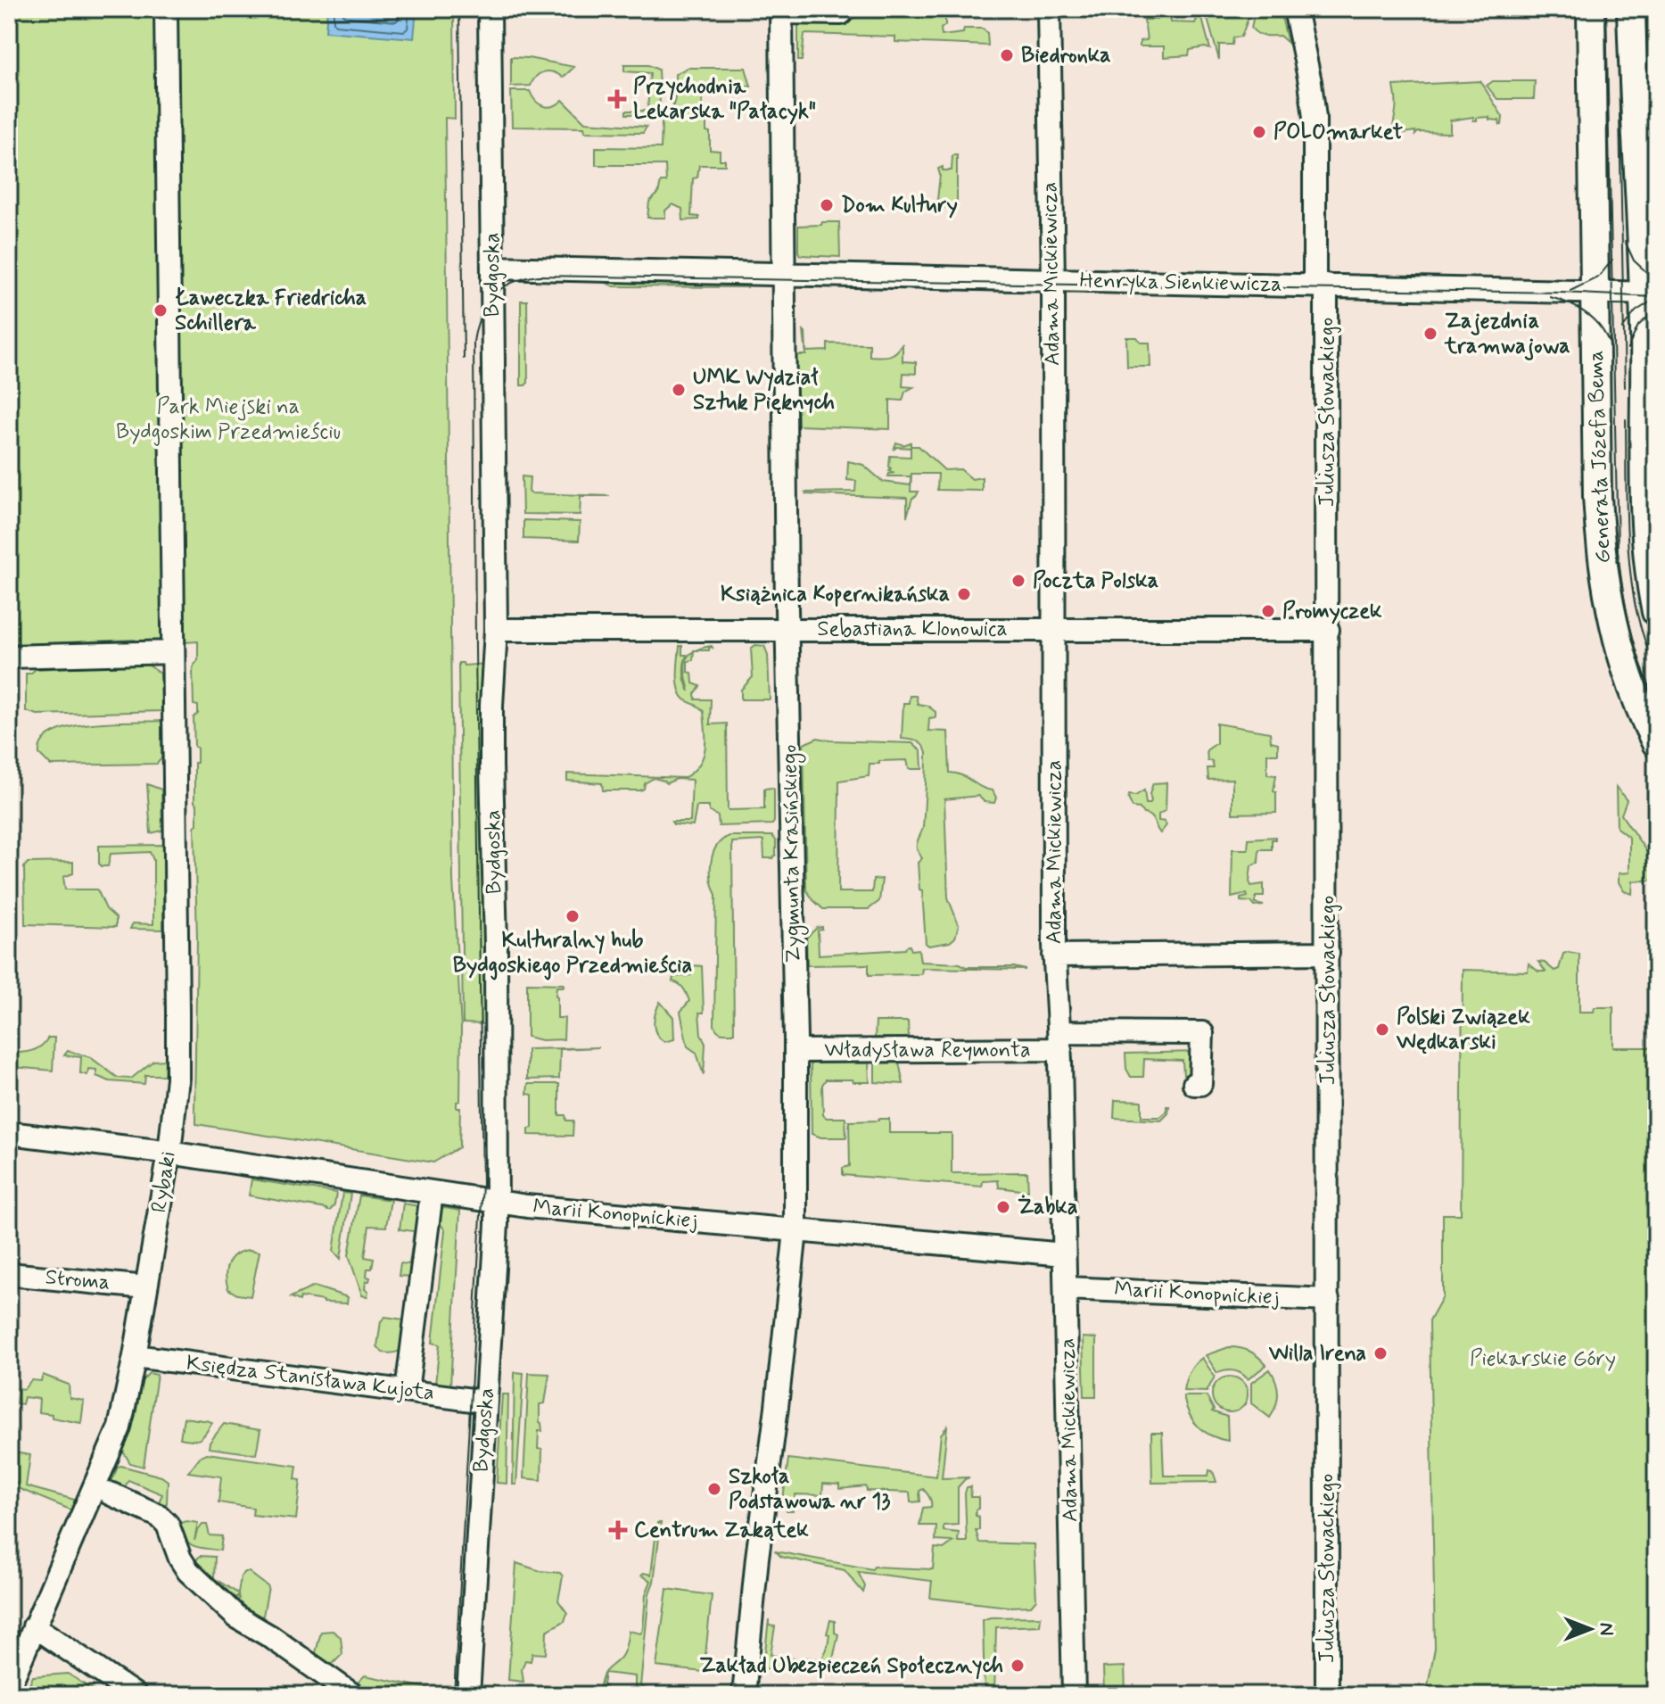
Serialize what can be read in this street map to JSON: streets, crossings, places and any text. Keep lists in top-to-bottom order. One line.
{"streets":{"main road":["Generała Józefa Bema"],"street":["Adama Mickiewicza","Bydgoska","Henryka Sienkiewicza","Juliusza Słowackiego","Sebastiana Klonowica","Zygmunta Krasińskiego","Władysława Reymonta","Rybaki","Marii Konopnickiej","Stroma","Księdza Stanisława Kujota"]},"crossings":[["Adama Mickiewicza","Henryka Sienkiewicza"],["Adama Mickiewicza","Sebastiana Klonowica"],["Adama Mickiewicza","Władysława Reymonta"],["Adama Mickiewicza","Marii Konopnickiej"],["Bydgoska","Henryka Sienkiewicza"],["Bydgoska","Sebastiana Klonowica"],["Bydgoska","Marii Konopnickiej"],["Bydgoska","Księdza Stanisława Kujota"],["Henryka Sienkiewicza","Juliusza Słowackiego"],["Henryka Sienkiewicza","Generała Józefa Bema"],["Henryka Sienkiewicza","Zygmunta Krasińskiego"],["Juliusza Słowackiego","Sebastiana Klonowica"],["Juliusza Słowackiego","Marii Konopnickiej"],["Sebastiana Klonowica","Zygmunta Krasińskiego"],["Zygmunta Krasińskiego","Władysława Reymonta"],["Zygmunta Krasińskiego","Marii Konopnickiej"],["Rybaki","Marii Konopnickiej"],["Rybaki","Stroma"],["Rybaki","Księdza Stanisława Kujota"]],"parks":["Park Miejski na Bydgoskim Przedmieściu","Piekarskie Góry"],"places":{"other":["Biedronka","POLOmarket","Dom Kultury","Ławeczka Friedricha Schillera","Zajezdnia tramwajowa","UMK Wydział Sztuk Pięknych","Poczta Polska","Książnica Kopernikańska","Promyczek","Kulturalny hub Bydgoskiego Przedmieścia","Polski Związek Wędkarski","Żabka","Willa Irena","Szkoła Podstawowa nr 13","Zakład Ubezpieczeń Społecznych"],"health":["Przychodnia Lekarska \"Pałacyk\"","Centrum Zakątek"]},"north":"right"}
